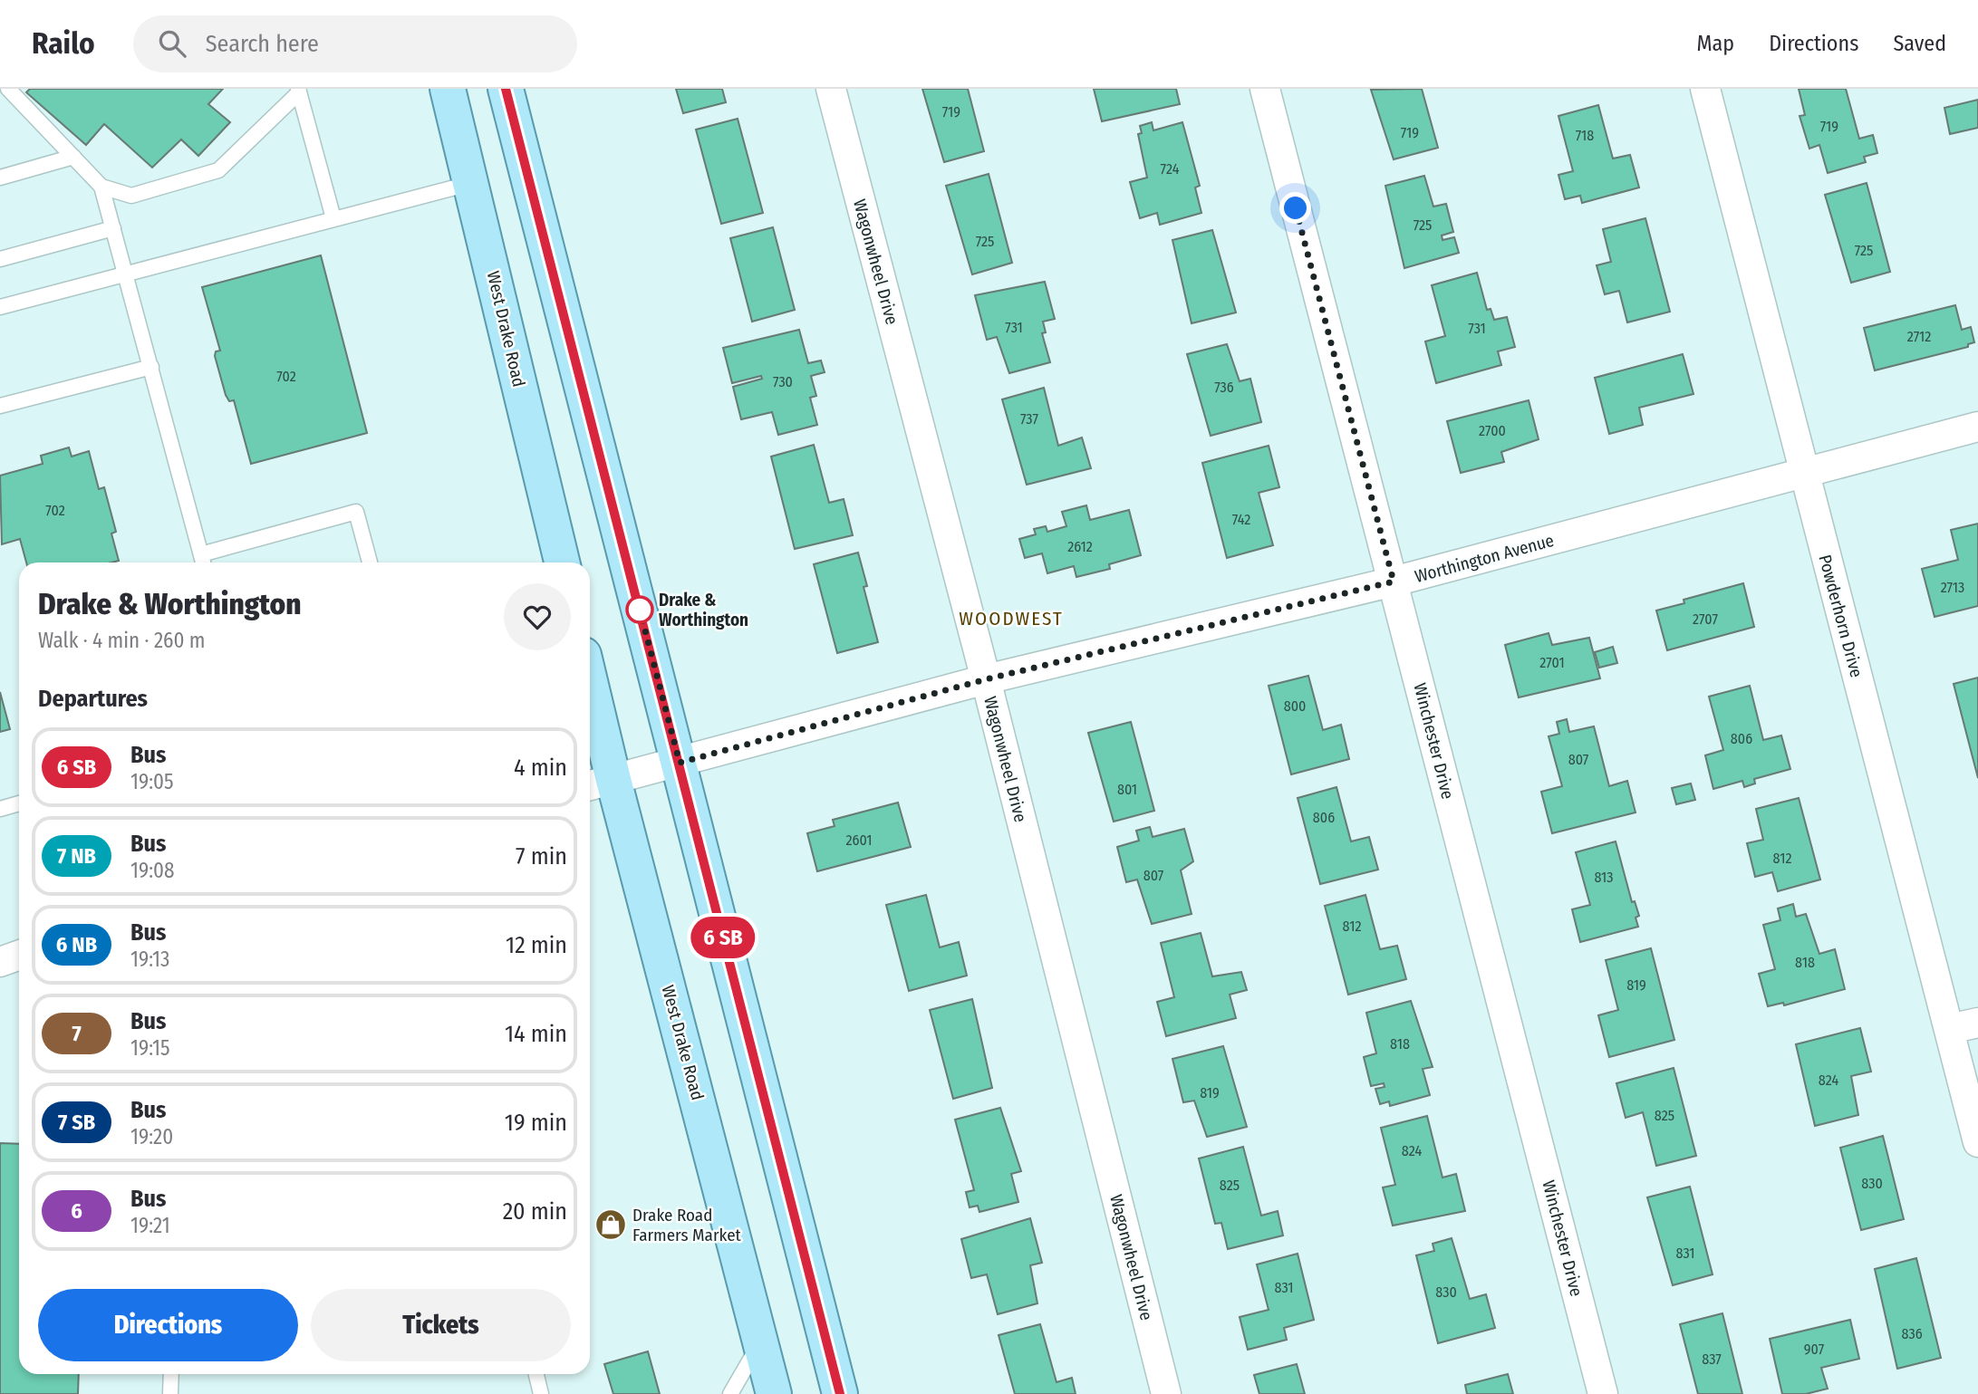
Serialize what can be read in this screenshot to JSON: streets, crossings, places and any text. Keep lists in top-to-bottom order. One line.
{"streets":{"main road":["West Drake Road"],"street":["Wagonwheel Drive","Worthington Avenue","Powderhorn Drive","Winchester Drive"]},"crossings":[["Wagonwheel Drive","Worthington Avenue"],["West Drake Road","Worthington Avenue"],["Worthington Avenue","Powderhorn Drive"],["Worthington Avenue","Winchester Drive"]],"districts":["WOODWEST"],"places":{"other":["Drake & Worthington"],"shop":["Drake Road Farmers Market"]},"house_numbers":["719","719","719","718","724","725","725","725","731","731","2712","702","730","736","737","2700","702","742","2612","2713","2707","2701","800","806","807","801","806","2601","812","807","813","812","818","819","818","824","819","825","824","830","825","831","831","830","836","907","837"],"page":{"header":"Railo","search":"Search here","nav":["Map","Directions","Saved"],"on_map":"6 SB","heading":[["Drake & Worthington","Walk · 4 min · 260 m"],"Departures"],"list":[{"mark":"6 SB","name":"Bus","note":"19:05","value":"4 min"},{"mark":"7 NB","name":"Bus","note":"19:08","value":"7 min"},{"mark":"6 NB","name":"Bus","note":"19:13","value":"12 min"},{"mark":"7","name":"Bus","note":"19:15","value":"14 min"},{"mark":"7 SB","name":"Bus","note":"19:20","value":"19 min"},{"mark":"6","name":"Bus","note":"19:21","value":"20 min"}],"buttons":["Directions","Tickets"]}}
